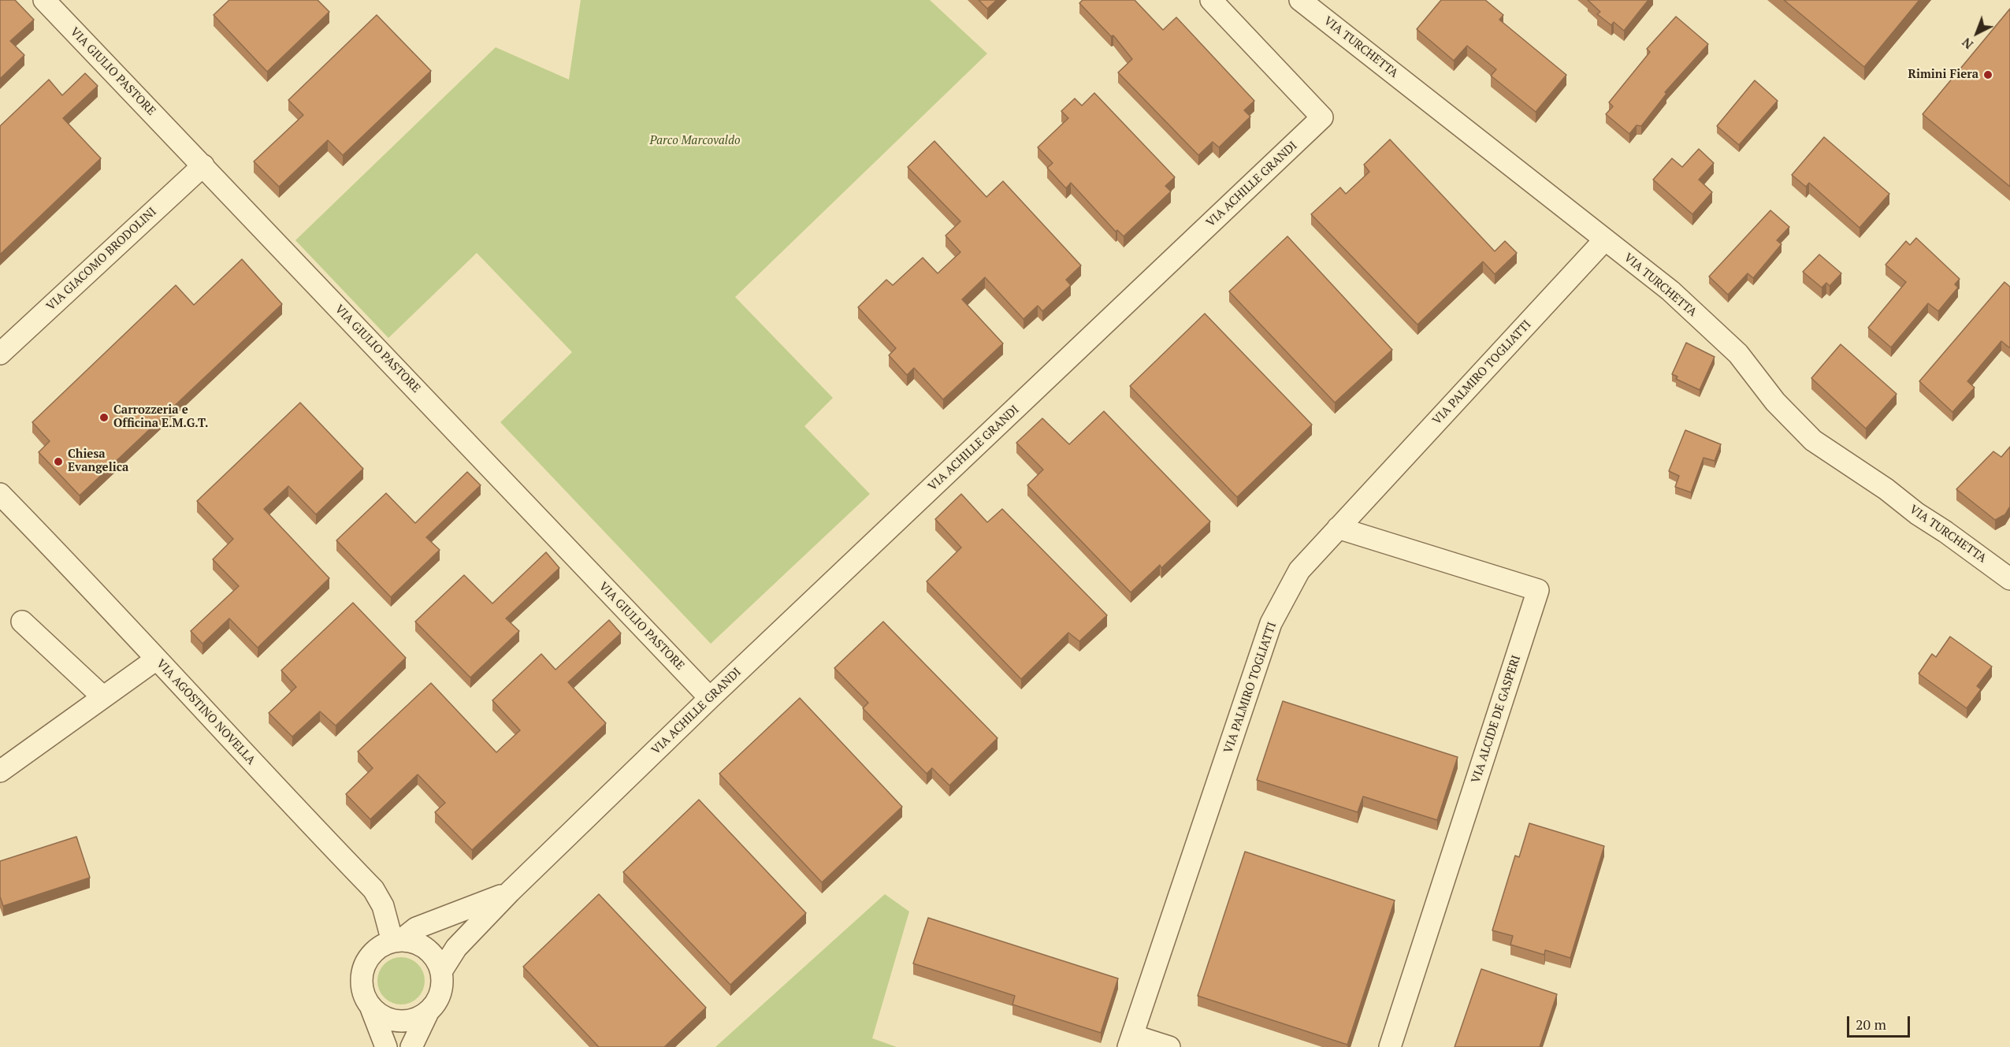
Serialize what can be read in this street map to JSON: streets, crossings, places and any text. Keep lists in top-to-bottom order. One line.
{"streets":{"street":["VIA TURCHETTA","VIA GIULIO PASTORE","VIA ACHILLE GRANDI","VIA GIACOMO BRODOLINI","VIA PALMIRO TOGLIATTI","VIA AGOSTINO NOVELLA","VIA ALCIDE DE GASPERI"]},"crossings":[["VIA TURCHETTA","VIA PALMIRO TOGLIATTI"],["VIA GIULIO PASTORE","VIA ACHILLE GRANDI"],["VIA GIULIO PASTORE","VIA GIACOMO BRODOLINI"],["VIA ACHILLE GRANDI","VIA AGOSTINO NOVELLA"],["VIA PALMIRO TOGLIATTI","VIA ALCIDE DE GASPERI"]],"parks":["Parco Marcovaldo"],"places":["Rimini Fiera","Carrozzeria e Officina E.M.G.T.","Chiesa Evangelica"],"scale_bar":"20 m","north":"bottom left"}
